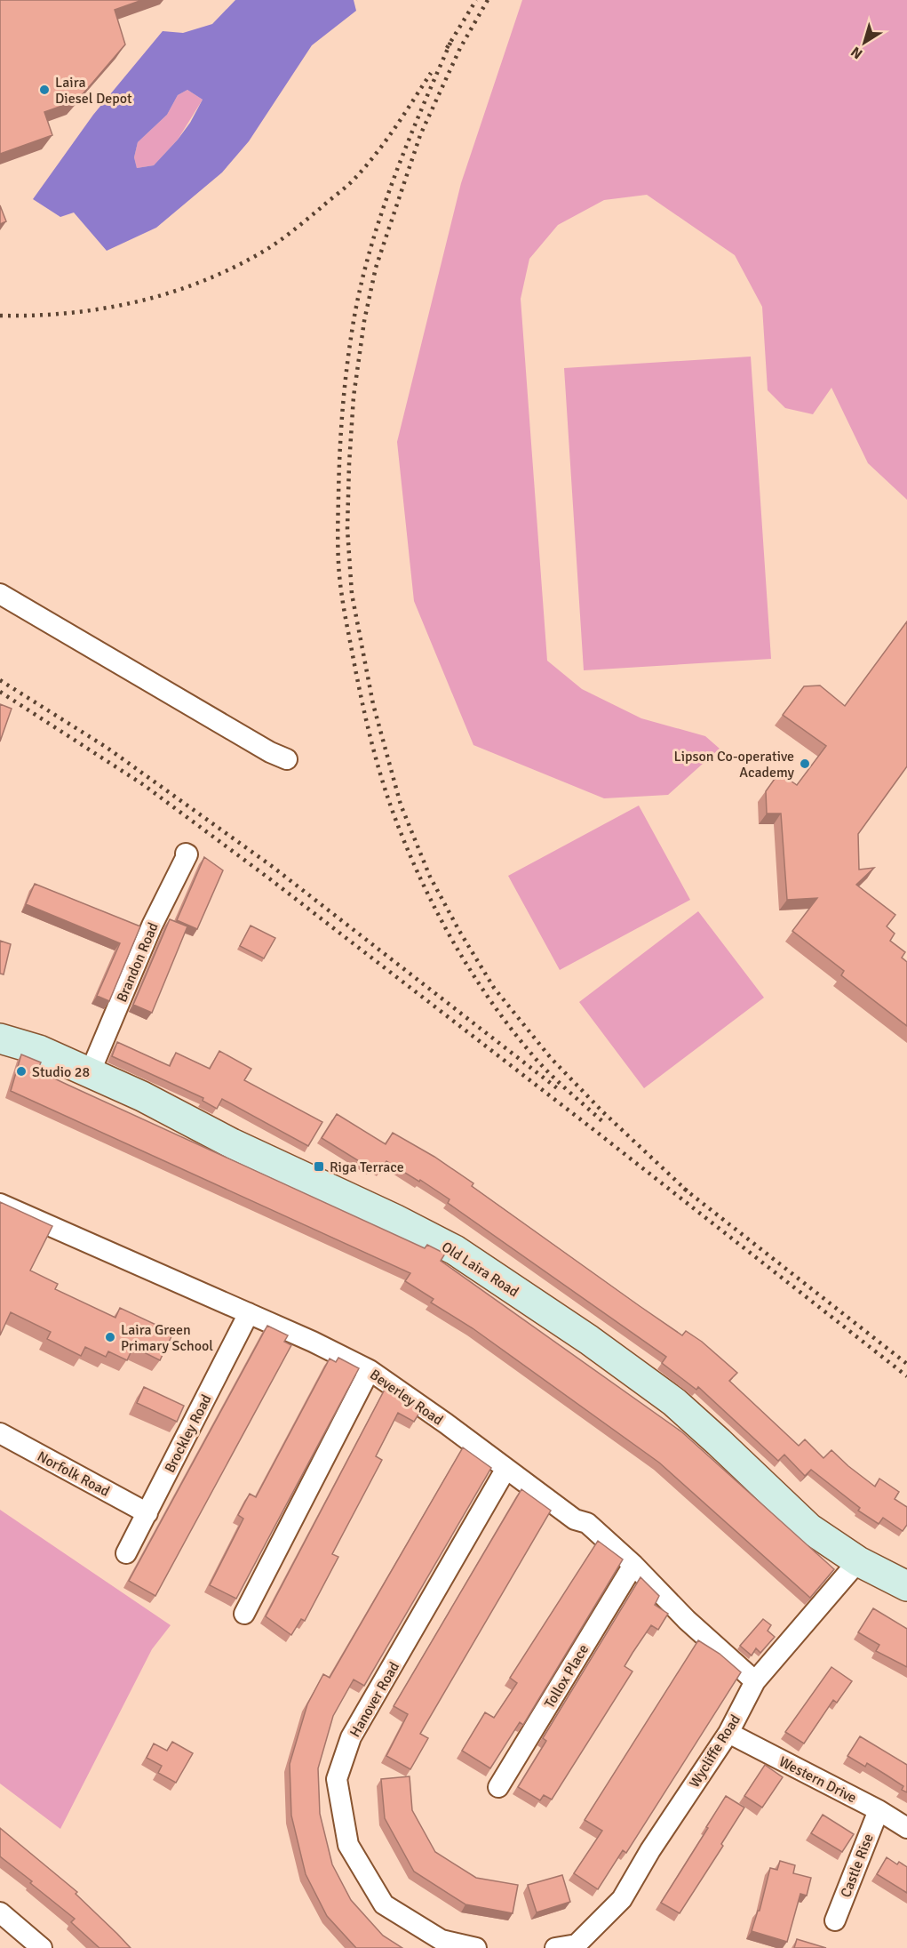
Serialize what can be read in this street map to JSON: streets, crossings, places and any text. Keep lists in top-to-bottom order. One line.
{"streets":{"main road":["Old Laira Road"],"street":["Brandon Road","Beverley Road","Brockley Road","Norfolk Road","Tollox Place","Hanover Road","Wycliffe Road","Western Drive","Castle Rise"]},"crossings":[["Brandon Road","Old Laira Road"],["Old Laira Road","Wycliffe Road"],["Beverley Road","Brockley Road"],["Beverley Road","Tollox Place"],["Beverley Road","Hanover Road"],["Beverley Road","Wycliffe Road"],["Brockley Road","Norfolk Road"],["Wycliffe Road","Western Drive"],["Western Drive","Castle Rise"]],"places":{"other":["Laira Diesel Depot","Lipson Co-operative Academy","Studio 28","Laira Green Primary School"],"transit":["Riga Terrace"]},"north":"bottom left"}
